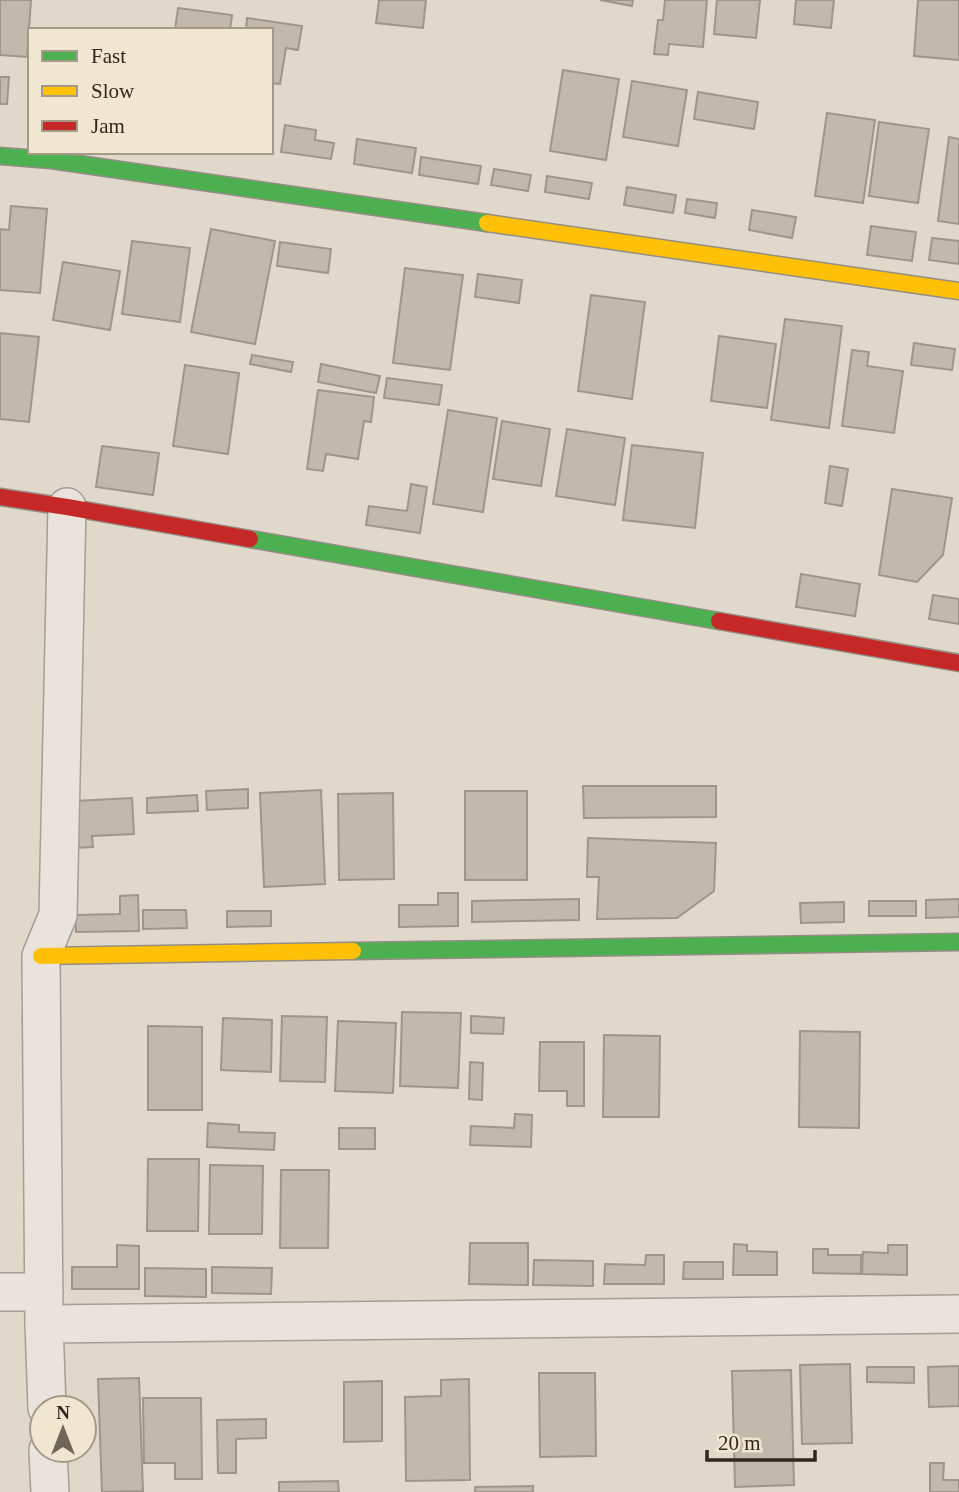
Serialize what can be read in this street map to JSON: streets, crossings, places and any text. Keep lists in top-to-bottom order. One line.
{"legend":["Fast","Slow","Jam"],"scale_bar":"20 m","north":"top"}
